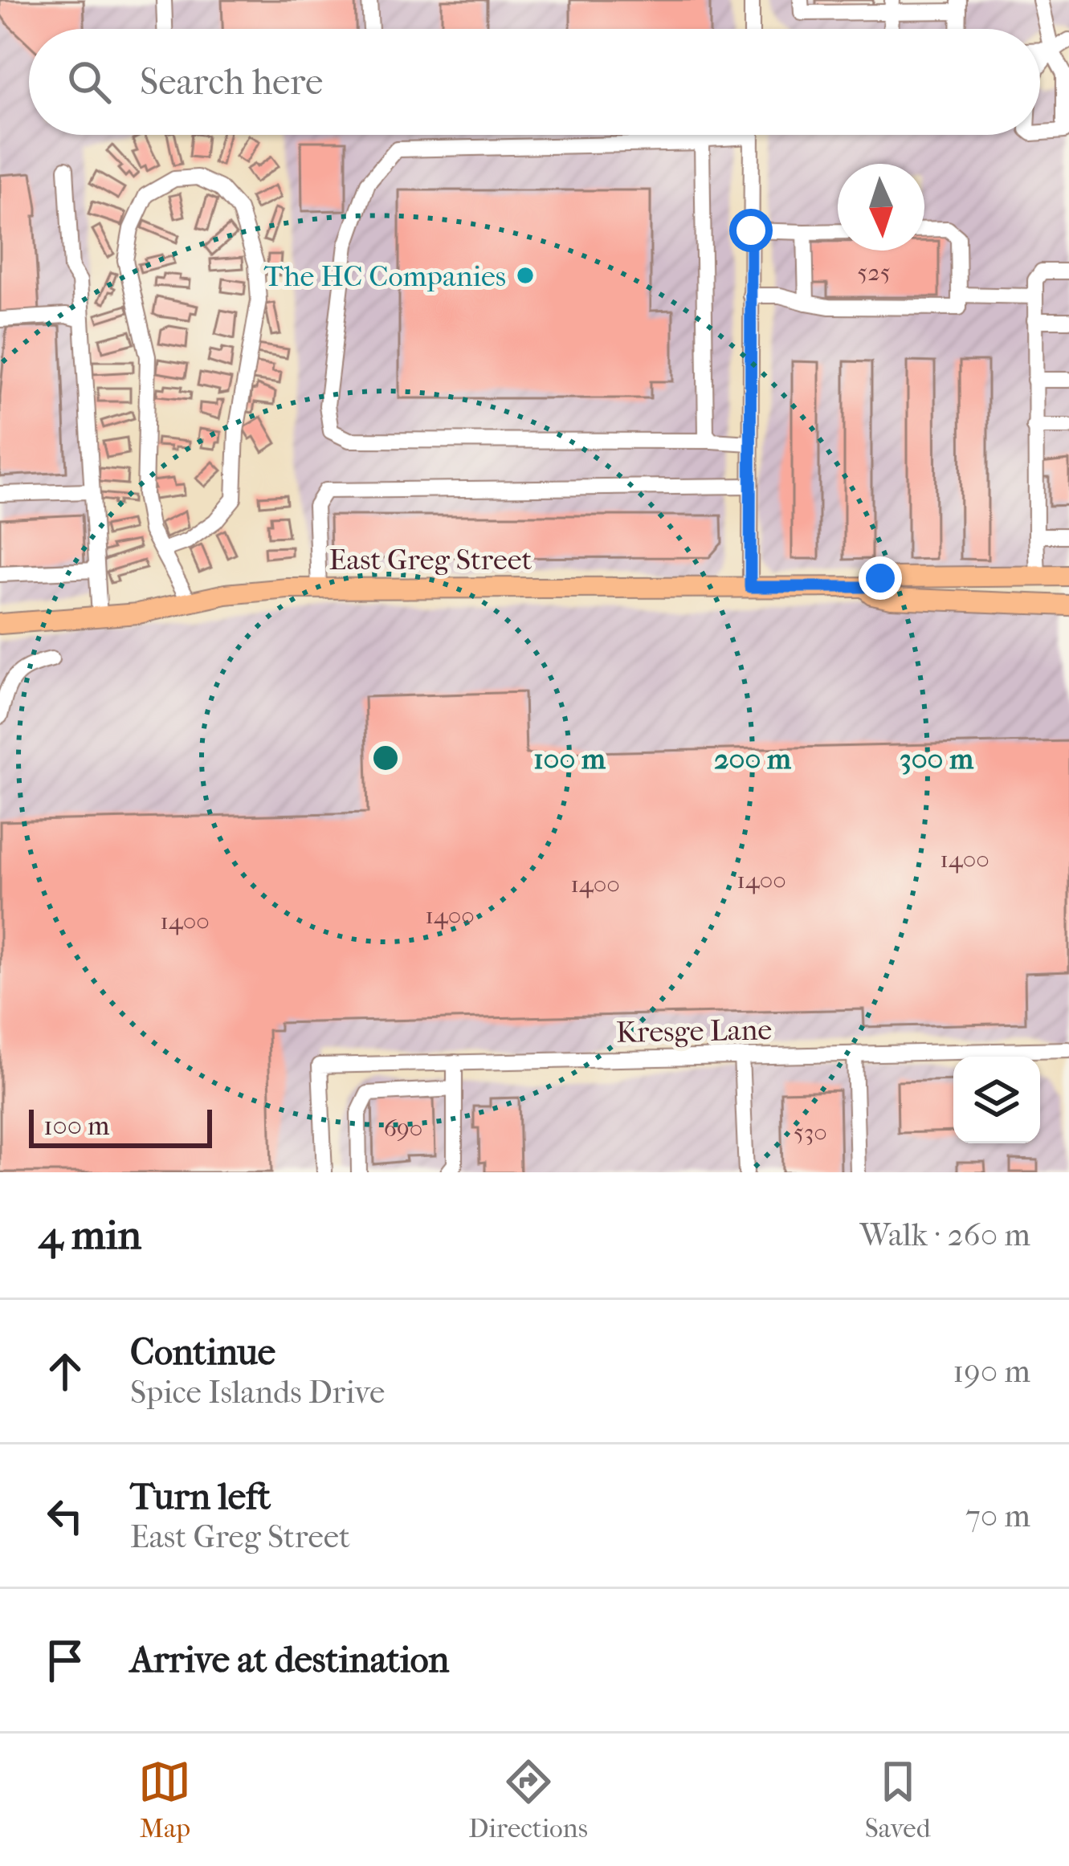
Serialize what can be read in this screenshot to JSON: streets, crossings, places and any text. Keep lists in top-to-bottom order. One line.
{"streets":{"main road":["East Greg Street"],"street":["Kresge Lane"]},"places":["The HC Companies"],"house_numbers":["525","1400","1400","1400","1400","1400","690","530"],"scale_bar":"100 m","north":"bottom","page":{"search":"Search here","scale":"100 m","heading":["4 min","Walk · 260 m"],"list":[["Continue","Spice Islands Drive","190 m"],["Turn left","East Greg Street","70 m"],"Arrive at destination"],"nav":["Map","Directions","Saved"]},"rings":["100 m","200 m","300 m"]}
